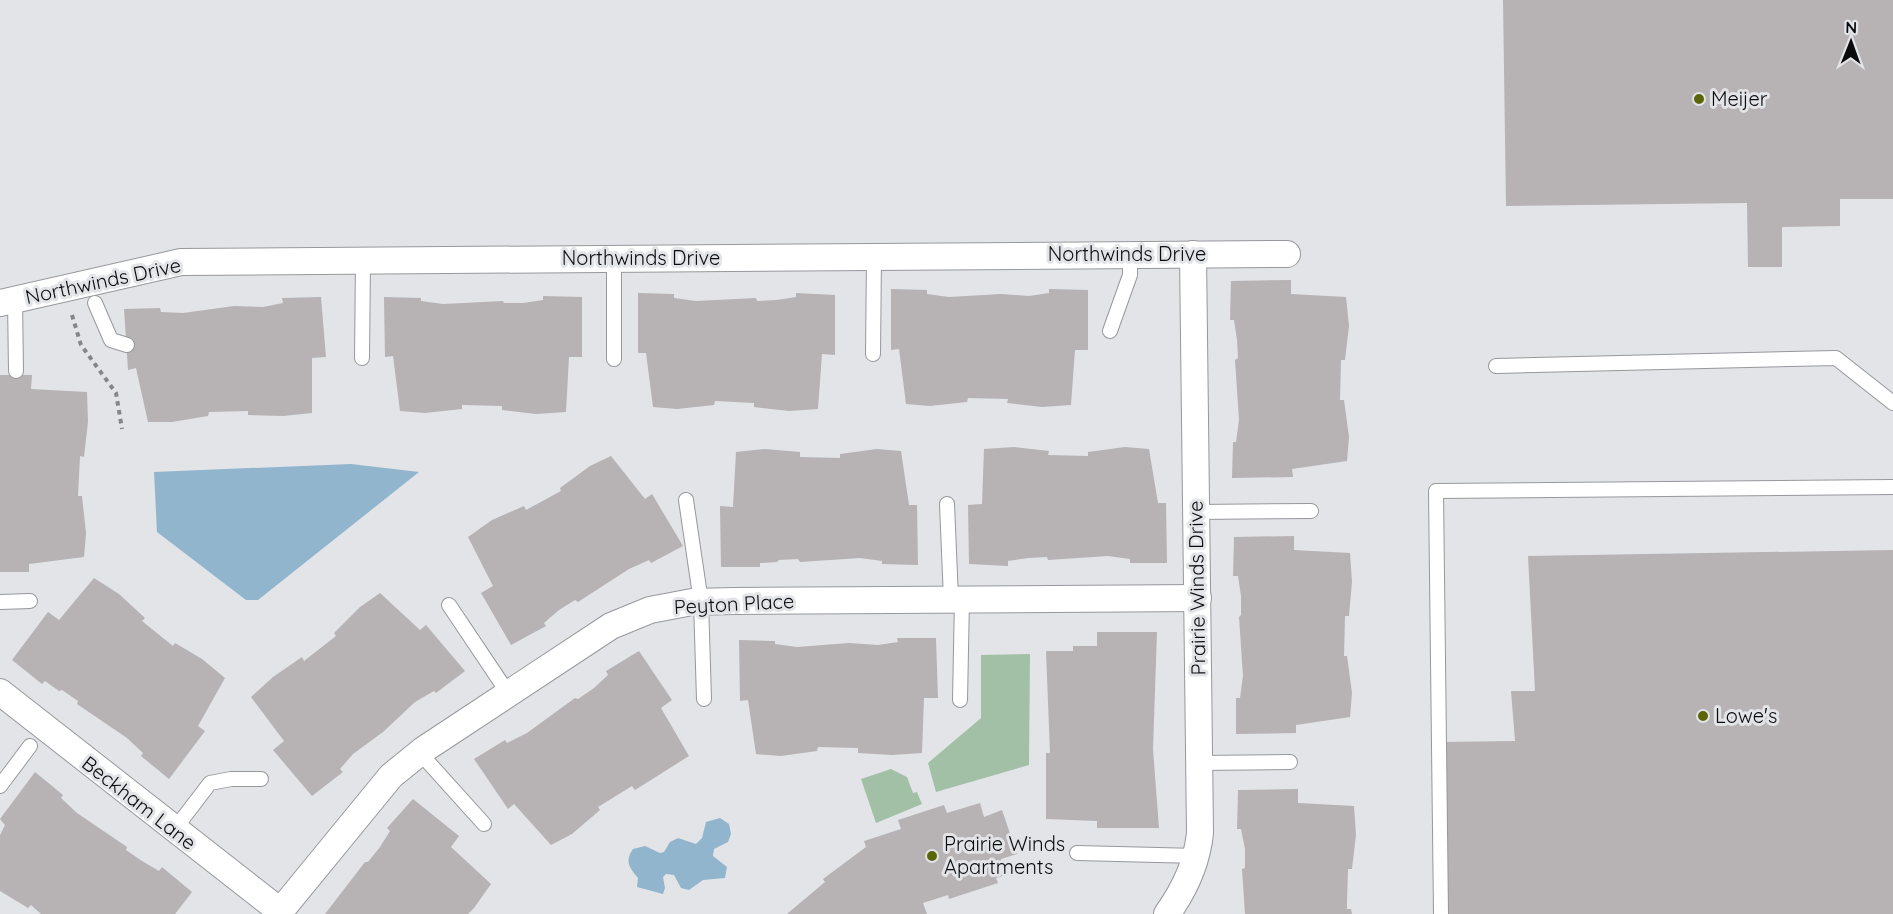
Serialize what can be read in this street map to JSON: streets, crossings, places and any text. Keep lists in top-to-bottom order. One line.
{"streets":{"street":["Northwinds Drive","Prairie Winds Drive","Peyton Place","Beckham Lane"]},"crossings":[["Northwinds Drive","Prairie Winds Drive"],["Prairie Winds Drive","Peyton Place"],["Peyton Place","Beckham Lane"]],"places":["Meijer","Lowe's","Prairie Winds Apartments"],"north":"top"}
